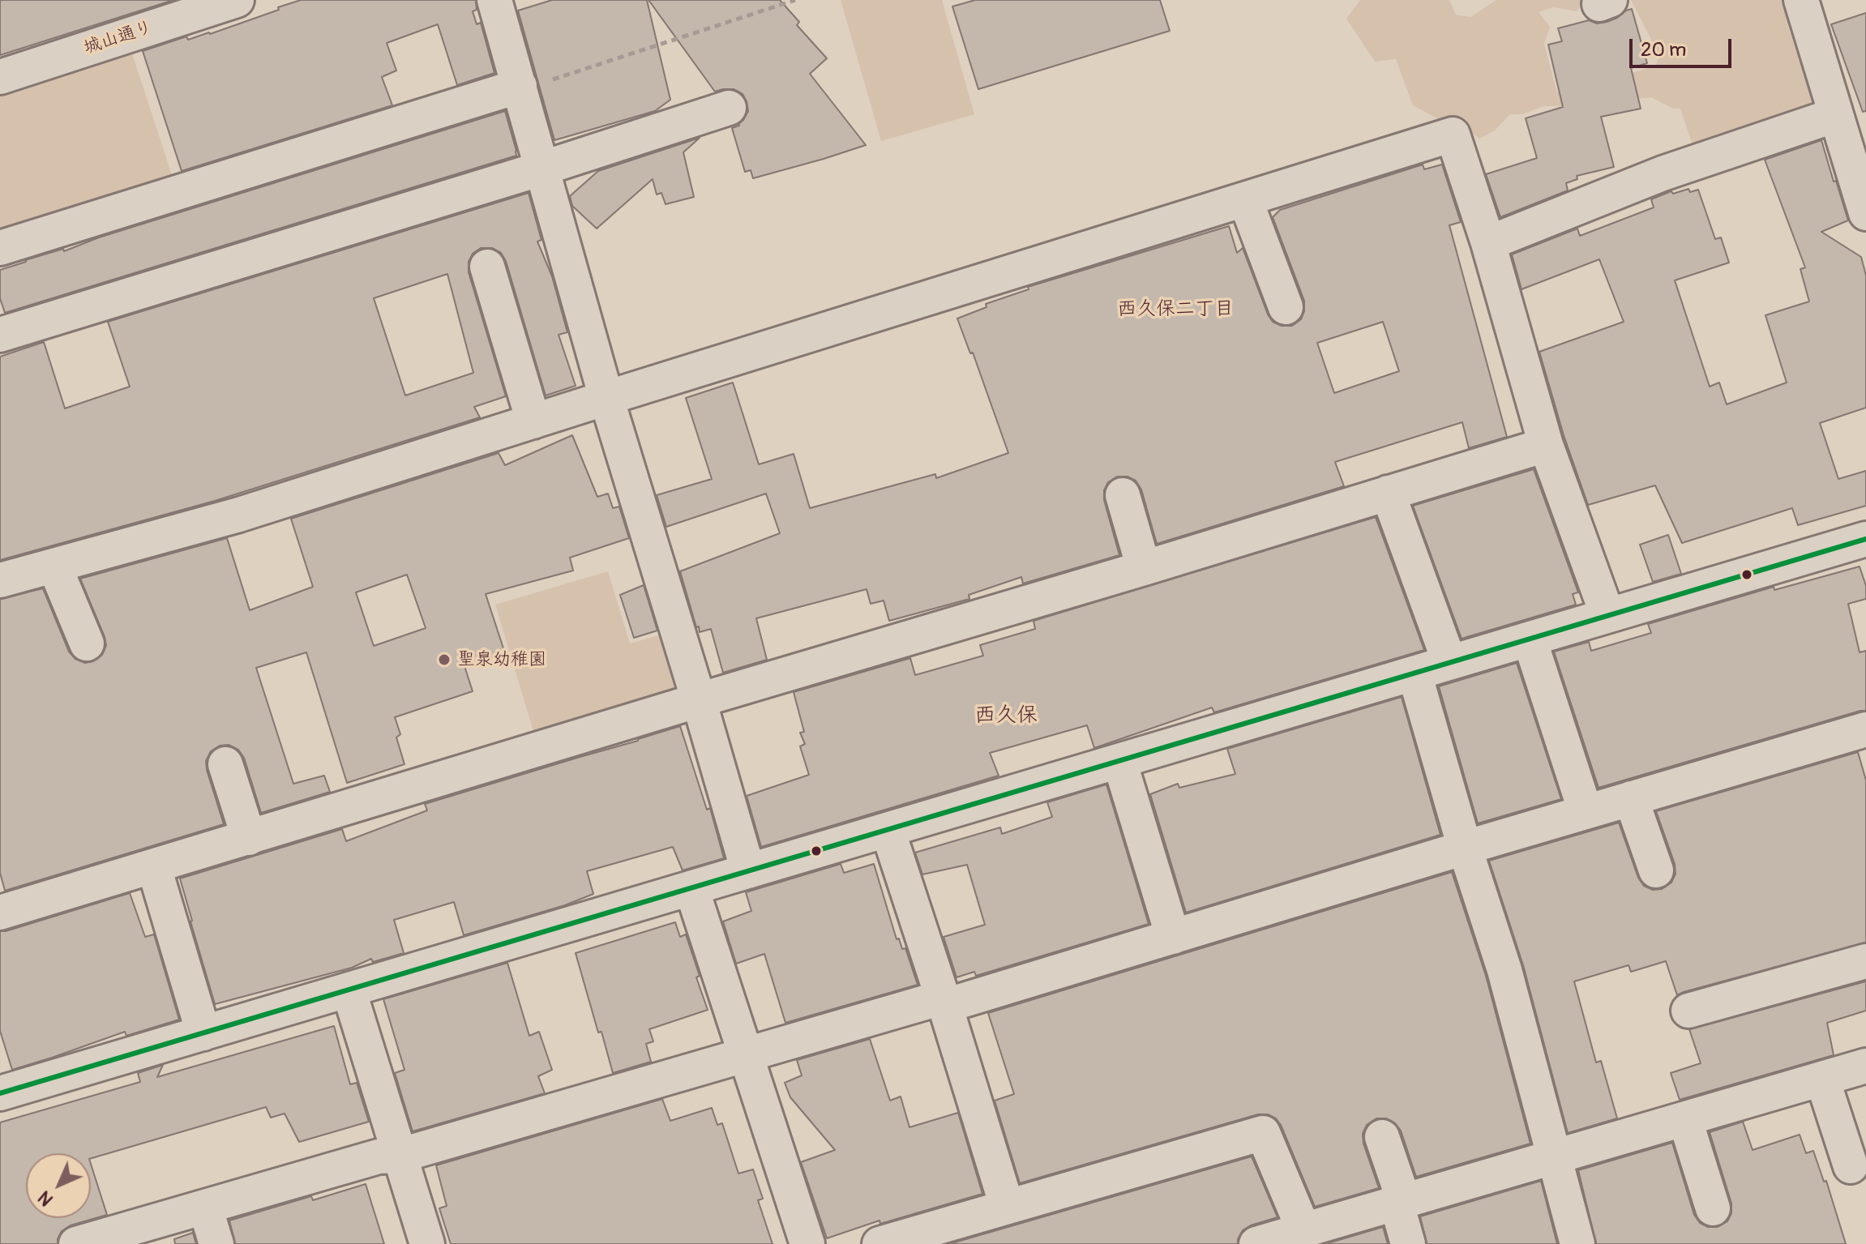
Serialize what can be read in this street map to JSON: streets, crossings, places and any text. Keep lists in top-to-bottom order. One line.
{"streets":{"street":["城山通り"]},"districts":["西久保二丁目","西久保"],"places":["聖泉幼稚園"],"scale_bar":"20 m","north":"bottom left"}
